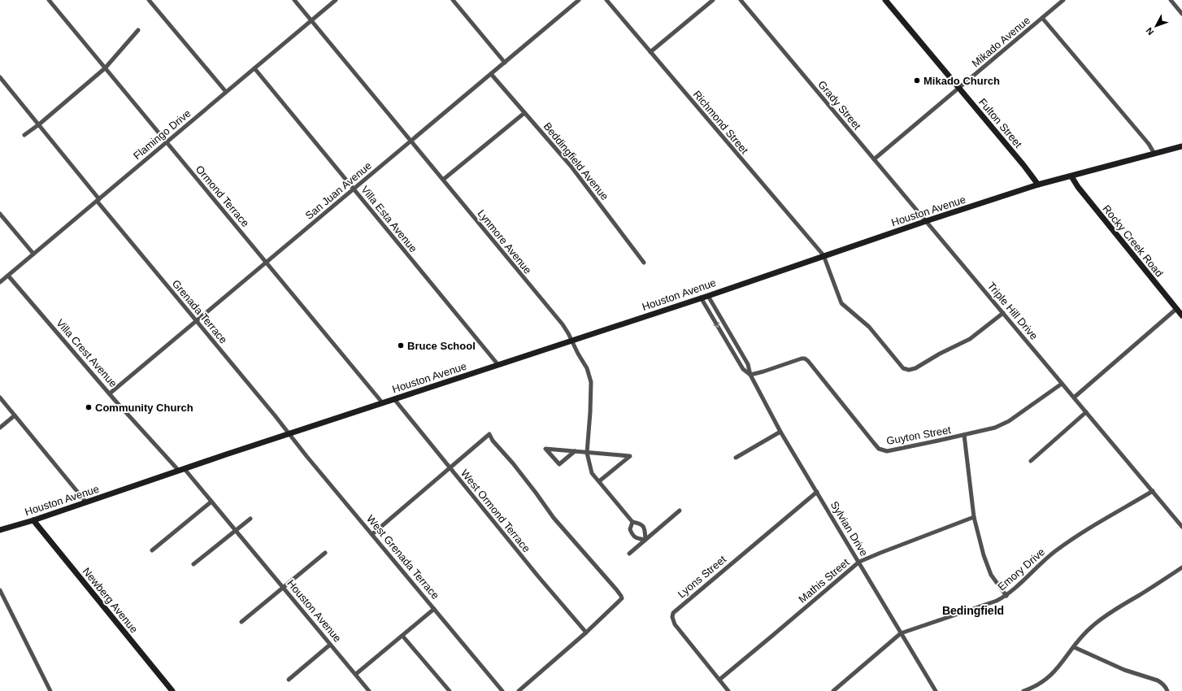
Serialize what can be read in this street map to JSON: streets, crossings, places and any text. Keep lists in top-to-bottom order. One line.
{"streets":{"street":["Mikado Avenue","Grady Street","Richmond Street","Fulton Street","Flamingo Drive","Beddingfield Avenue","San Juan Avenue","Ormond Terrace","Houston Avenue","Villa Esta Avenue","Rocky Creek Road","Lynmore Avenue","Triple Hill Drive","Grenada Terrace","Villa Crest Avenue","Guyton Street","West Ormond Terrace","Sylvian Drive","West Grenada Terrace","Emory Drive","Lyons Street","Mathis Street","Newberg Avenue"]},"crossings":[["Mikado Avenue","Grady Street"],["Mikado Avenue","Fulton Street"],["Grady Street","Houston Avenue"],["Grady Street","Triple Hill Drive"],["Richmond Street","Houston Avenue"],["Fulton Street","Houston Avenue"],["Flamingo Drive","Ormond Terrace"],["Flamingo Drive","Villa Esta Avenue"],["Flamingo Drive","Lynmore Avenue"],["Flamingo Drive","Grenada Terrace"],["Flamingo Drive","Villa Crest Avenue"],["Beddingfield Avenue","San Juan Avenue"],["San Juan Avenue","Ormond Terrace"],["San Juan Avenue","Villa Esta Avenue"],["San Juan Avenue","Lynmore Avenue"],["San Juan Avenue","Grenada Terrace"],["San Juan Avenue","Villa Crest Avenue"],["Ormond Terrace","Houston Avenue"],["Houston Avenue","Villa Esta Avenue"],["Houston Avenue","Rocky Creek Road"],["Houston Avenue","Lynmore Avenue"],["Houston Avenue","Triple Hill Drive"],["Houston Avenue","Grenada Terrace"],["Houston Avenue","Villa Crest Avenue"],["Houston Avenue","West Ormond Terrace"],["Houston Avenue","Sylvian Drive"],["Houston Avenue","West Grenada Terrace"],["Houston Avenue","Newberg Avenue"],["Triple Hill Drive","Guyton Street"],["Triple Hill Drive","Emory Drive"],["Grenada Terrace","West Grenada Terrace"],["Guyton Street","Sylvian Drive"],["Sylvian Drive","Emory Drive"],["Sylvian Drive","Lyons Street"],["Sylvian Drive","Mathis Street"],["Lyons Street","Mathis Street"]],"districts":["Bedingfield"],"places":["Mikado Church","Bruce School","Community Church"],"north":"bottom left"}
